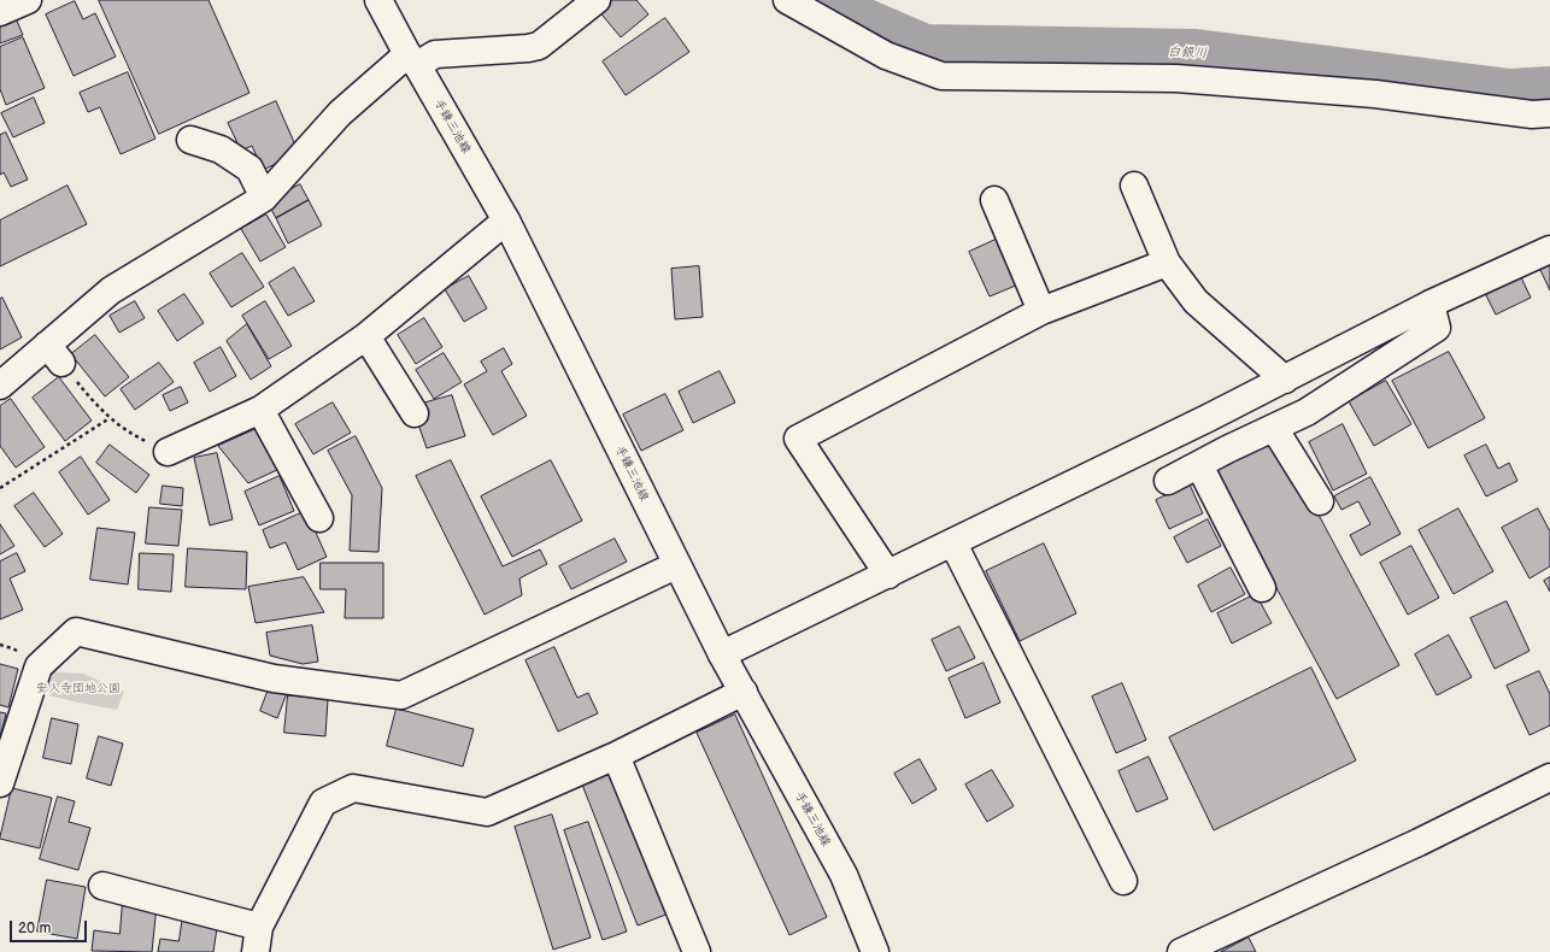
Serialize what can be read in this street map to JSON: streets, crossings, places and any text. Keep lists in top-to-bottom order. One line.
{"streets":{"street":["手鎌三池線"]},"water":["白銀川"],"parks":["安入寺団地公園"],"scale_bar":"20 m"}
